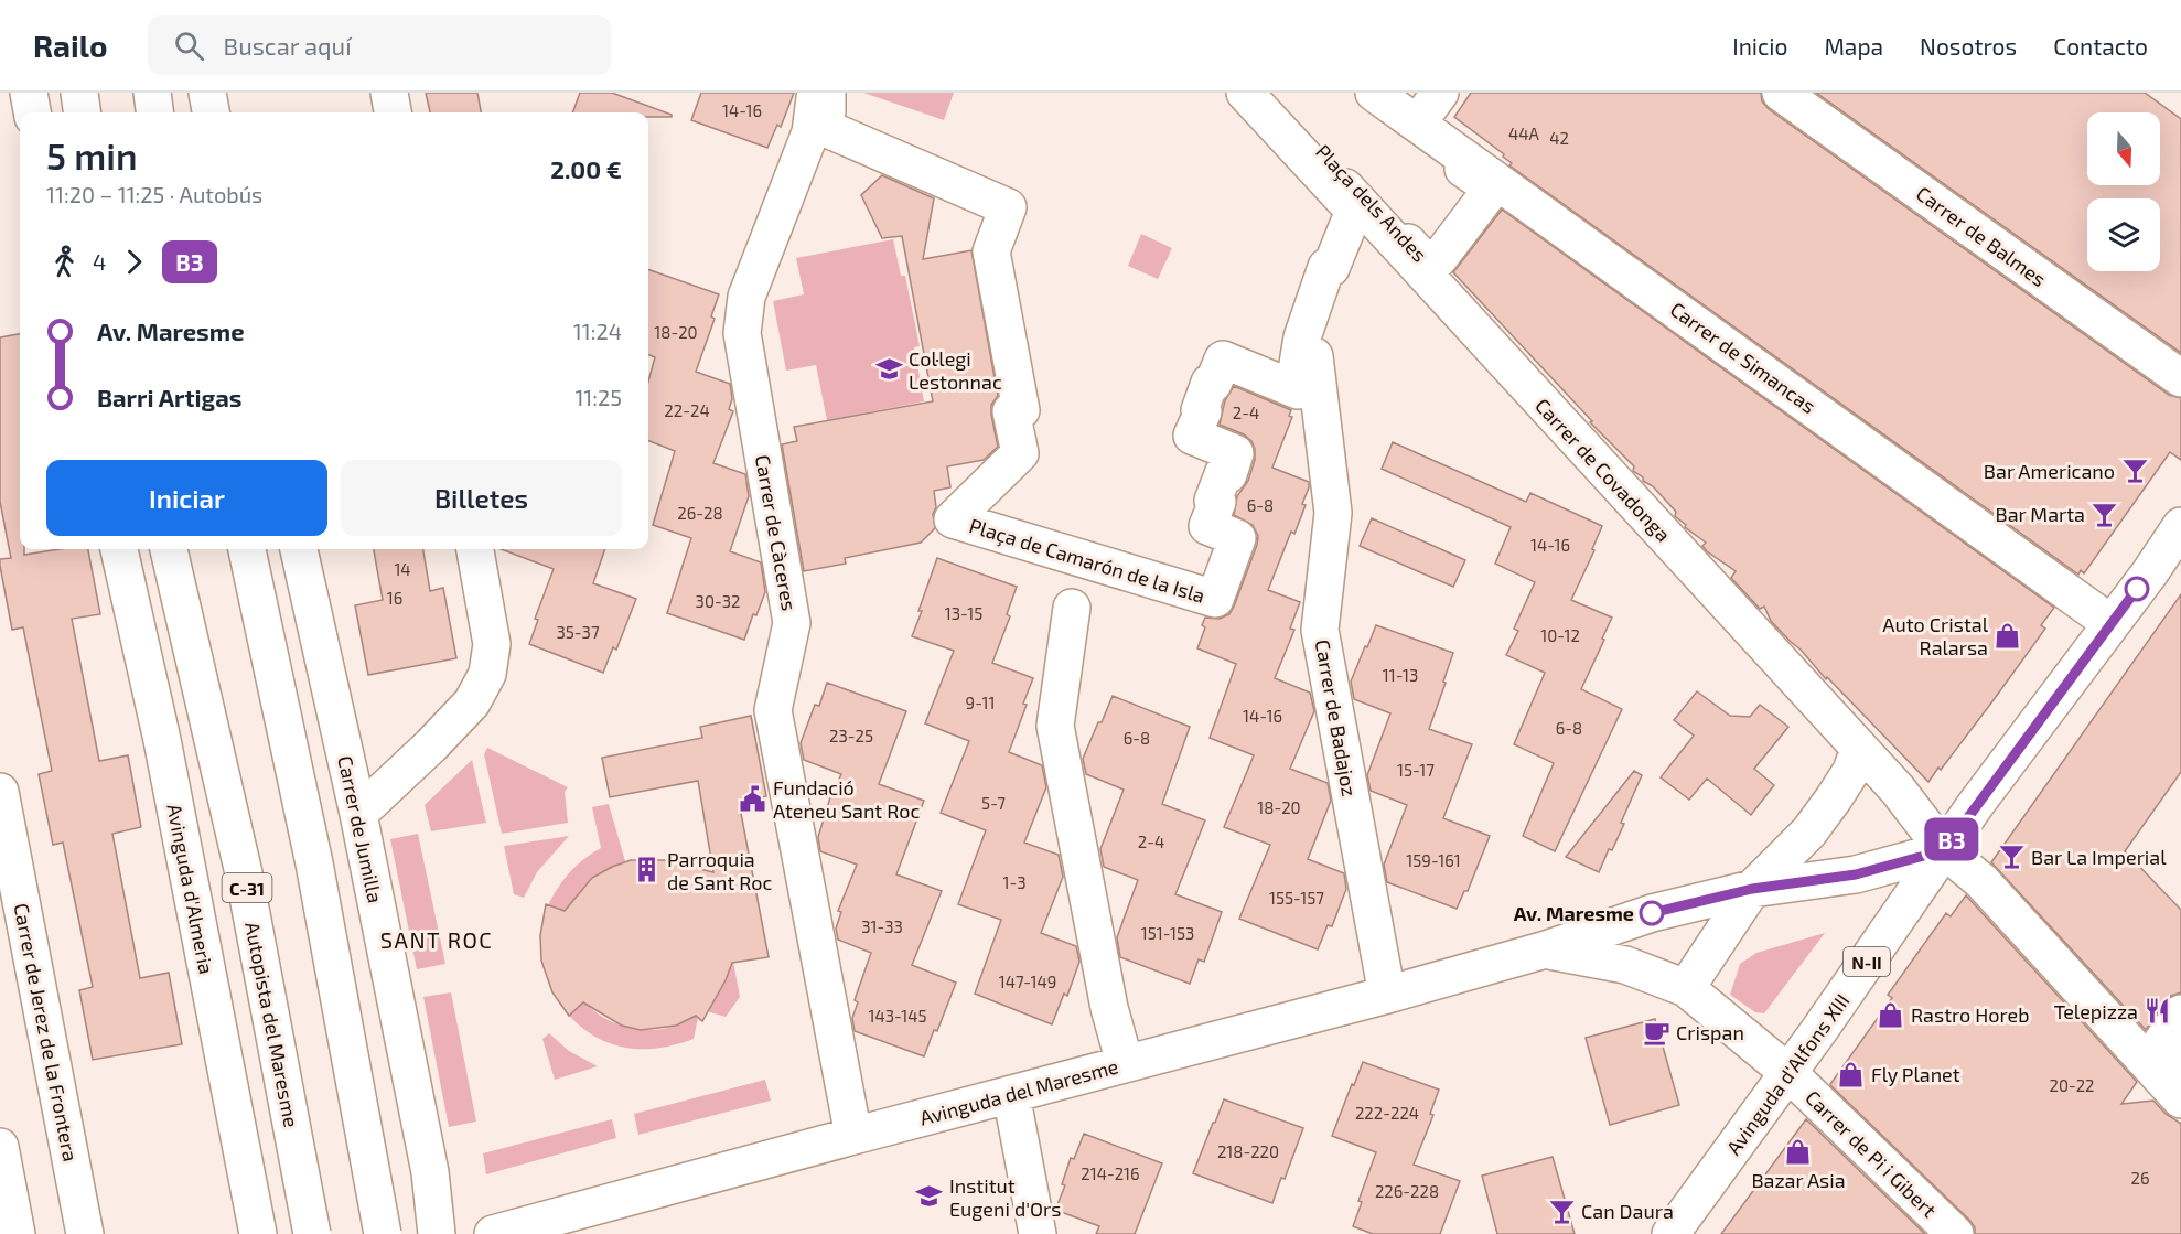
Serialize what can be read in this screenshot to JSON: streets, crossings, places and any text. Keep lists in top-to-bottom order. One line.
{"streets":{"main road":["Plaça dels Andes","Carrer de Balmes","Carrer de Simancas","Carrer de Covadonga","Carrer de Càceres","Plaça de Camarón de la Isla","Carrer de Badajoz","Carrer de Jumilla","C-31","Avinguda d'Almeria","N-II","Autopista del Maresme","Carrer de Jerez de la Frontera","Avinguda d'Alfons XIII","Avinguda del Maresme","Carrer de Pi i Gibert"]},"crossings":[["Carrer de Simancas","Avinguda d'Alfons XIII"],["Carrer de Covadonga","Carrer de Badajoz"],["Carrer de Covadonga","Avinguda d'Alfons XIII"],["Carrer de Covadonga","Avinguda del Maresme"],["Carrer de Càceres","Avinguda del Maresme"],["Carrer de Badajoz","Avinguda del Maresme"],["Avinguda d'Alfons XIII","Avinguda del Maresme"],["Avinguda d'Alfons XIII","Carrer de Pi i Gibert"],["Avinguda del Maresme","Carrer de Pi i Gibert"]],"districts":["SANT ROC"],"places":{"school or university":["Col·legi Lestonnac","Institut Eugeni d'Ors"],"bar":["Bar Americano","Bar Marta","Bar La Imperial","Can Daura"],"shop":["Auto Cristal Ralarsa","Rastro Horeb","Fly Planet","Bazar Asia"],"public building":["Fundació Ateneu Sant Roc"],"building":["Parroquia de Sant Roc"],"other":["Av. Maresme"],"restaurant":["Telepizza"],"cafe":["Crispan"]},"lines":["bus line B3"],"house_numbers":["14-16","44A","42","18-20","22-24","2-4","6-8","26-28","14-16","14","16","30-32","13-15","35-37","10-12","11-13","9-11","14-16","6-8","23-25","6-8","15-17","5-7","18-20","2-4","159-161","1-3","155-157","31-33","151-153","147-149","143-145","20-22","222-224","218-220","214-216","26","226-228"],"north":"bottom","page":{"header":"Railo","search":"Buscar aquí","nav":["Inicio","Mapa","Nosotros","Contacto"],"on_map":"B3","heading":["5 min","11:20 – 11:25 · Autobús","2.00 €"],"legs":["4","B3"],"list":[{"name":"Av. Maresme","value":"11:24"},{"name":"Barri Artigas","value":"11:25"}],"buttons":["Iniciar","Billetes"]}}
